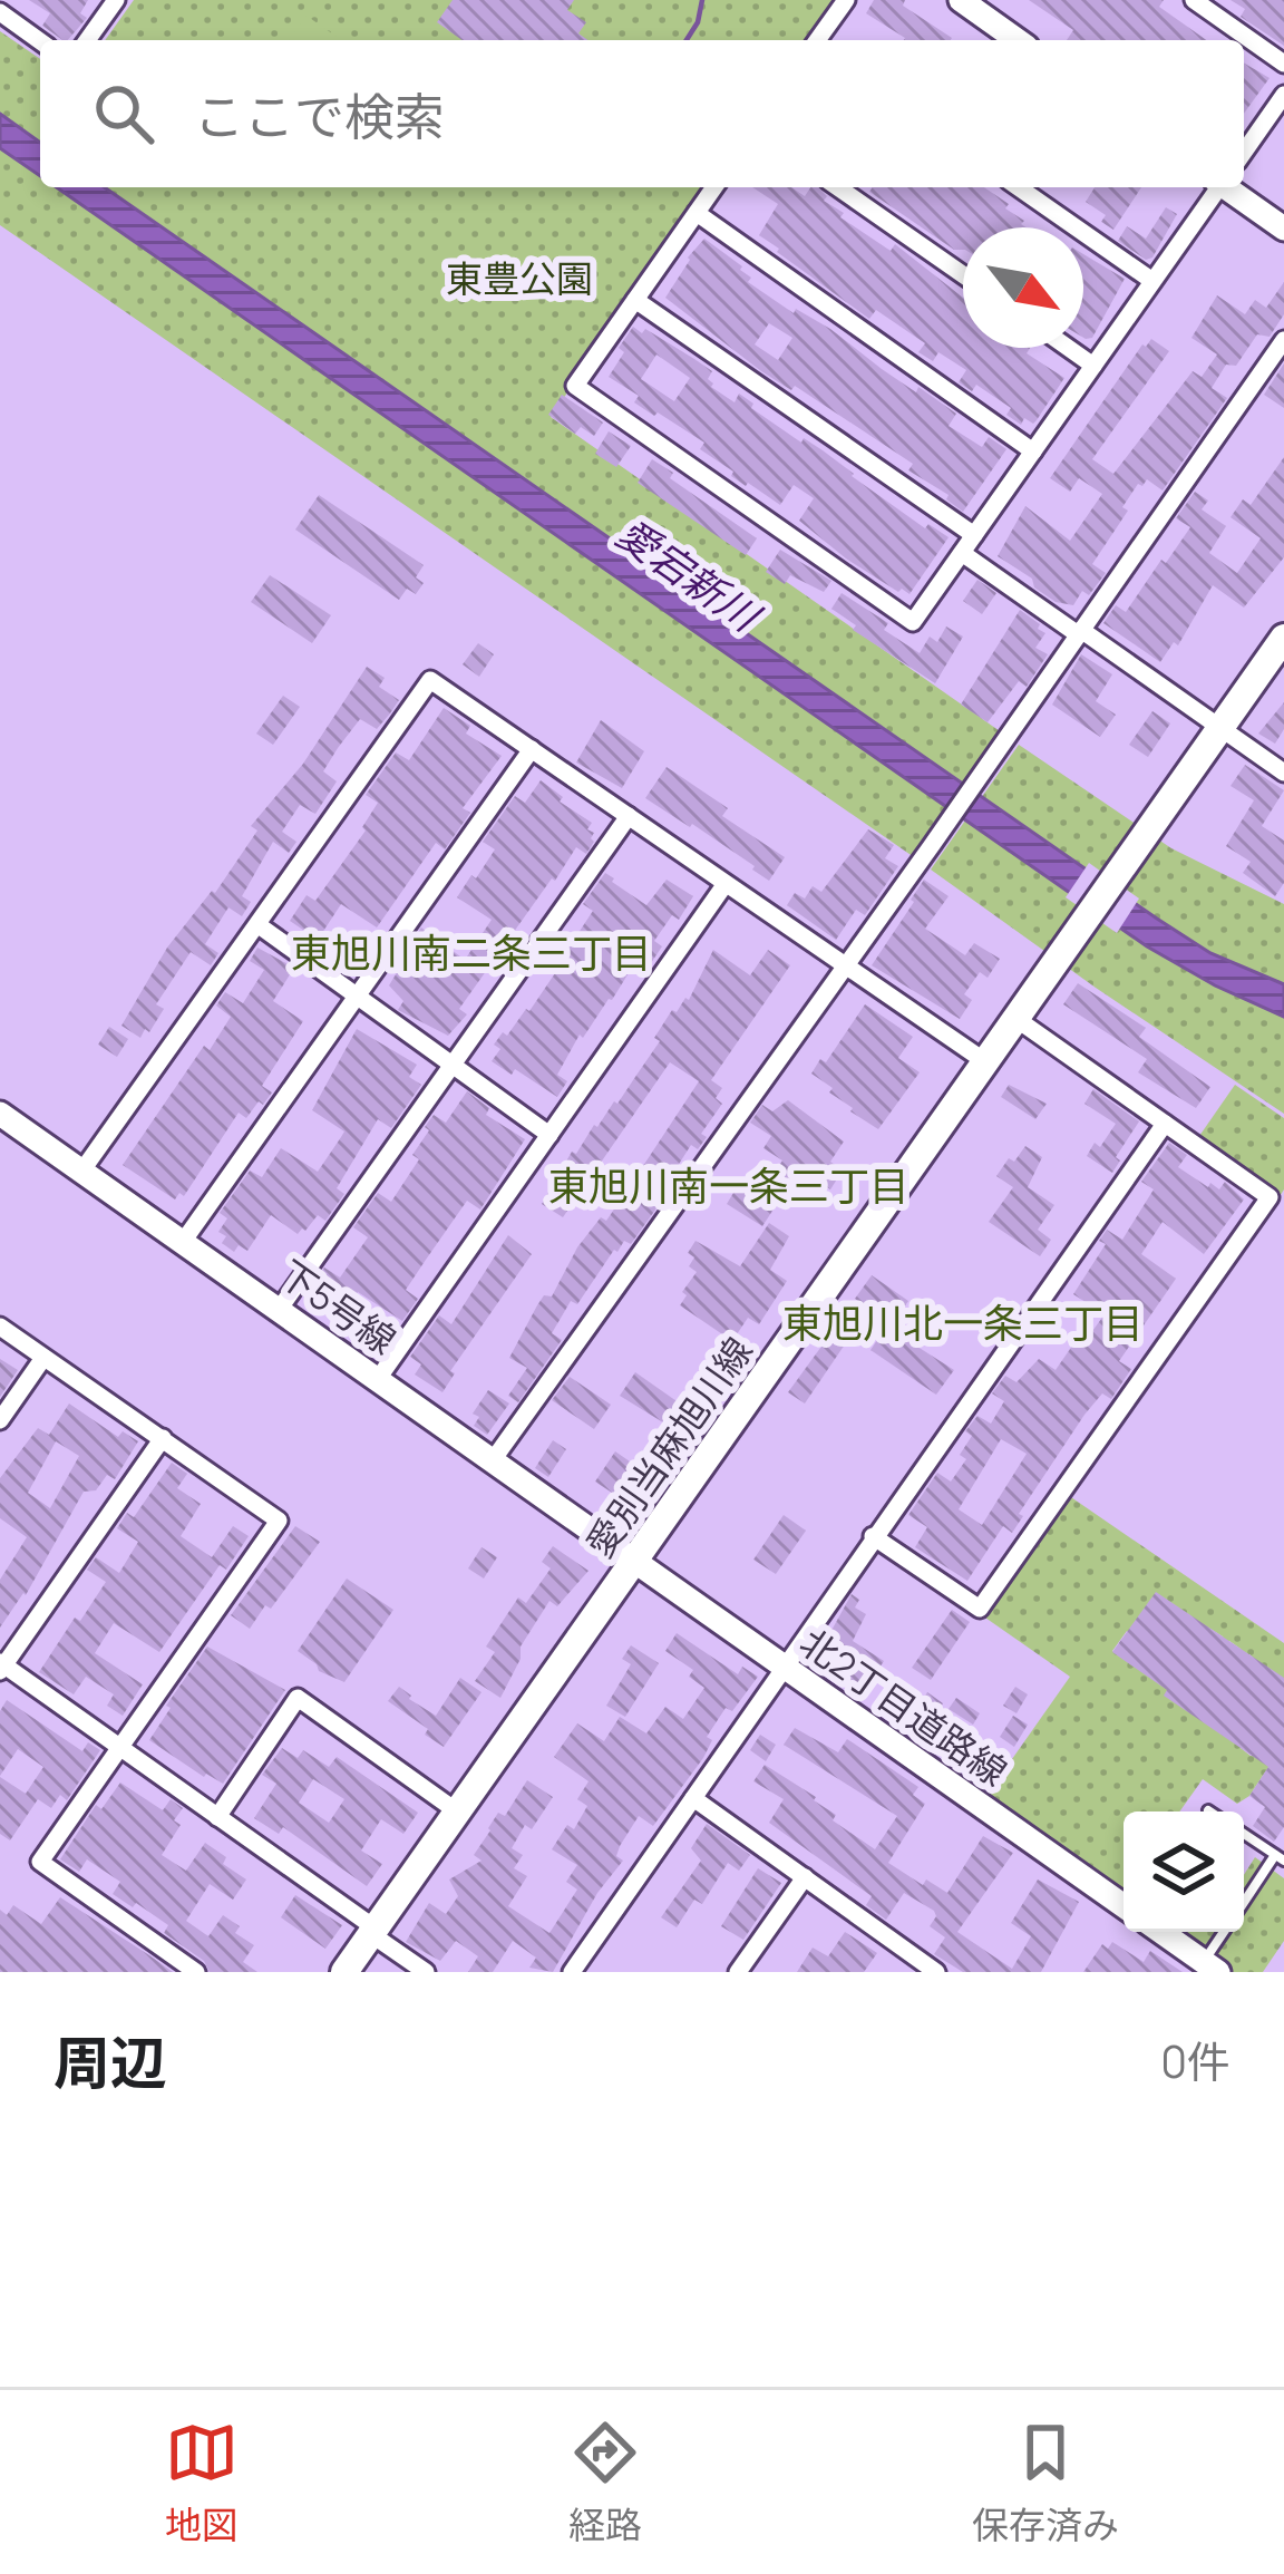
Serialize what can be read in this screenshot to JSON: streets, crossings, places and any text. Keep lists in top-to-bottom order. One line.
{"streets":{"main road":["愛別当麻旭川線"],"street":["下5号線","北2丁目道路線"]},"crossings":[["下5号線","愛別当麻旭川線"],["下5号線","北2丁目道路線"],["愛別当麻旭川線","北2丁目道路線"]],"districts":["東旭川南二条三丁目","東旭川南一条三丁目","東旭川北一条三丁目"],"water":["愛宕新川"],"parks":["東豊公園"],"north":"bottom right","page":{"search":"ここで検索","heading":["周辺","0件"],"nav":["地図","経路","保存済み"]}}
